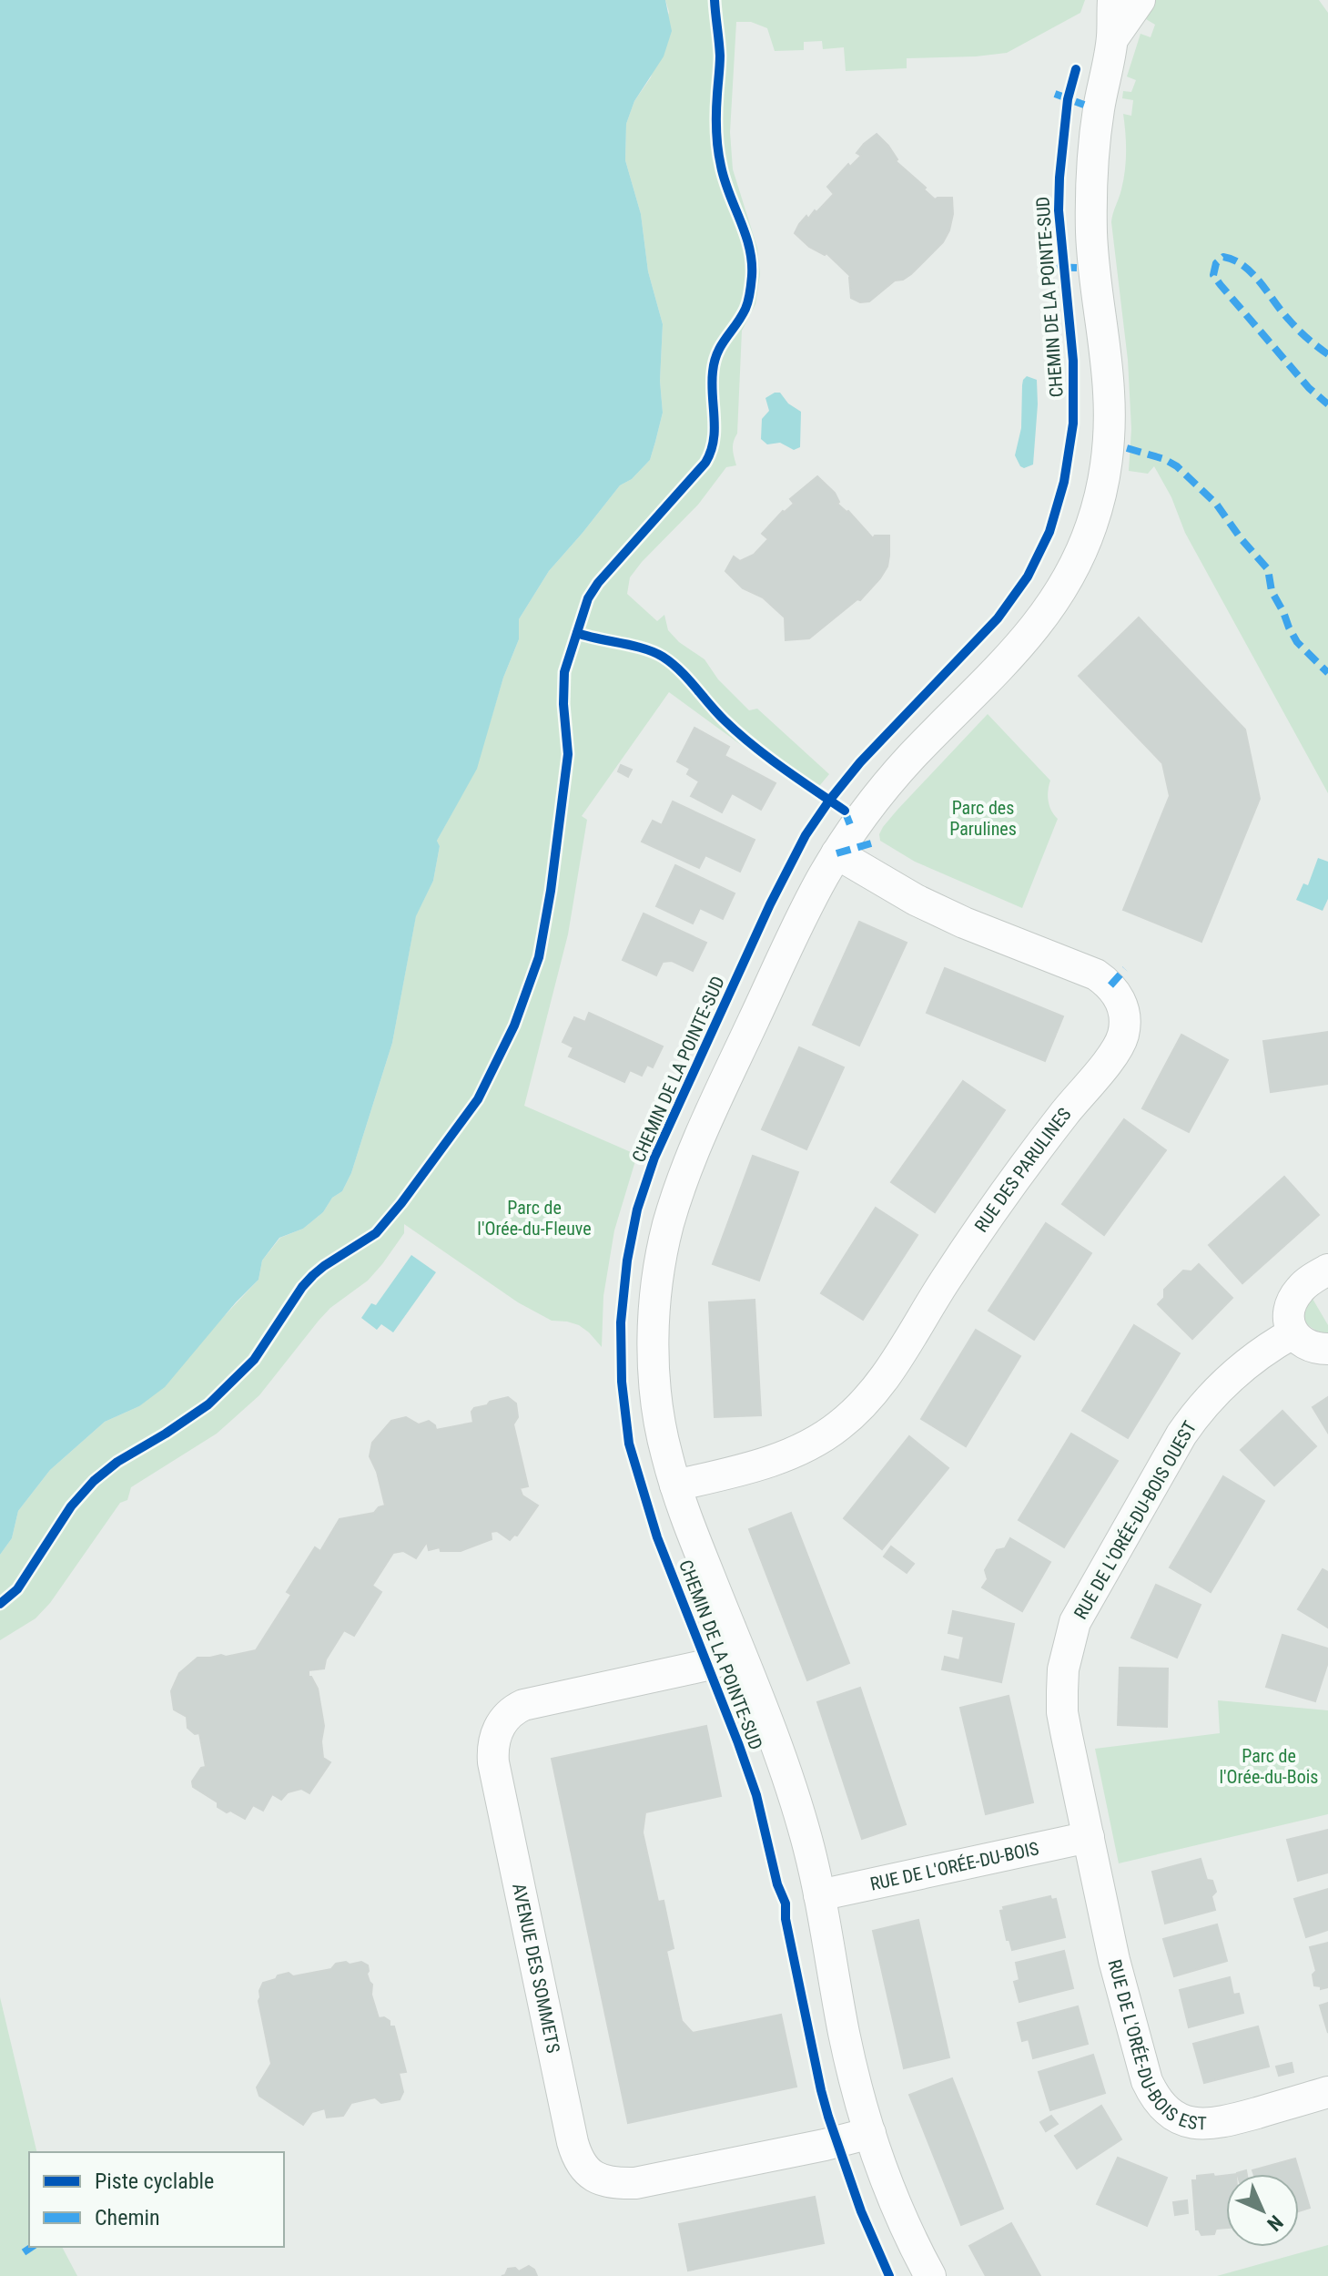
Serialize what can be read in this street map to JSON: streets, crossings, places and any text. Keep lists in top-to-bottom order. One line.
{"streets":{"street":["CHEMIN DE LA POINTE-SUD","RUE DES PARULINES","RUE DE L'ORÉE-DU-BOIS OUEST","RUE DE L'ORÉE-DU-BOIS","AVENUE DES SOMMETS","RUE DE L'ORÉE-DU-BOIS EST"]},"crossings":[["CHEMIN DE LA POINTE-SUD","RUE DES PARULINES"],["CHEMIN DE LA POINTE-SUD","RUE DE L'ORÉE-DU-BOIS"],["CHEMIN DE LA POINTE-SUD","AVENUE DES SOMMETS"],["RUE DE L'ORÉE-DU-BOIS OUEST","RUE DE L'ORÉE-DU-BOIS"],["RUE DE L'ORÉE-DU-BOIS OUEST","RUE DE L'ORÉE-DU-BOIS EST"],["RUE DE L'ORÉE-DU-BOIS","RUE DE L'ORÉE-DU-BOIS EST"]],"parks":["Parc des Parulines","Parc de l'Orée-du-Fleuve","Parc de l'Orée-du-Bois"],"legend":["Piste cyclable","Chemin"],"north":"bottom right"}
